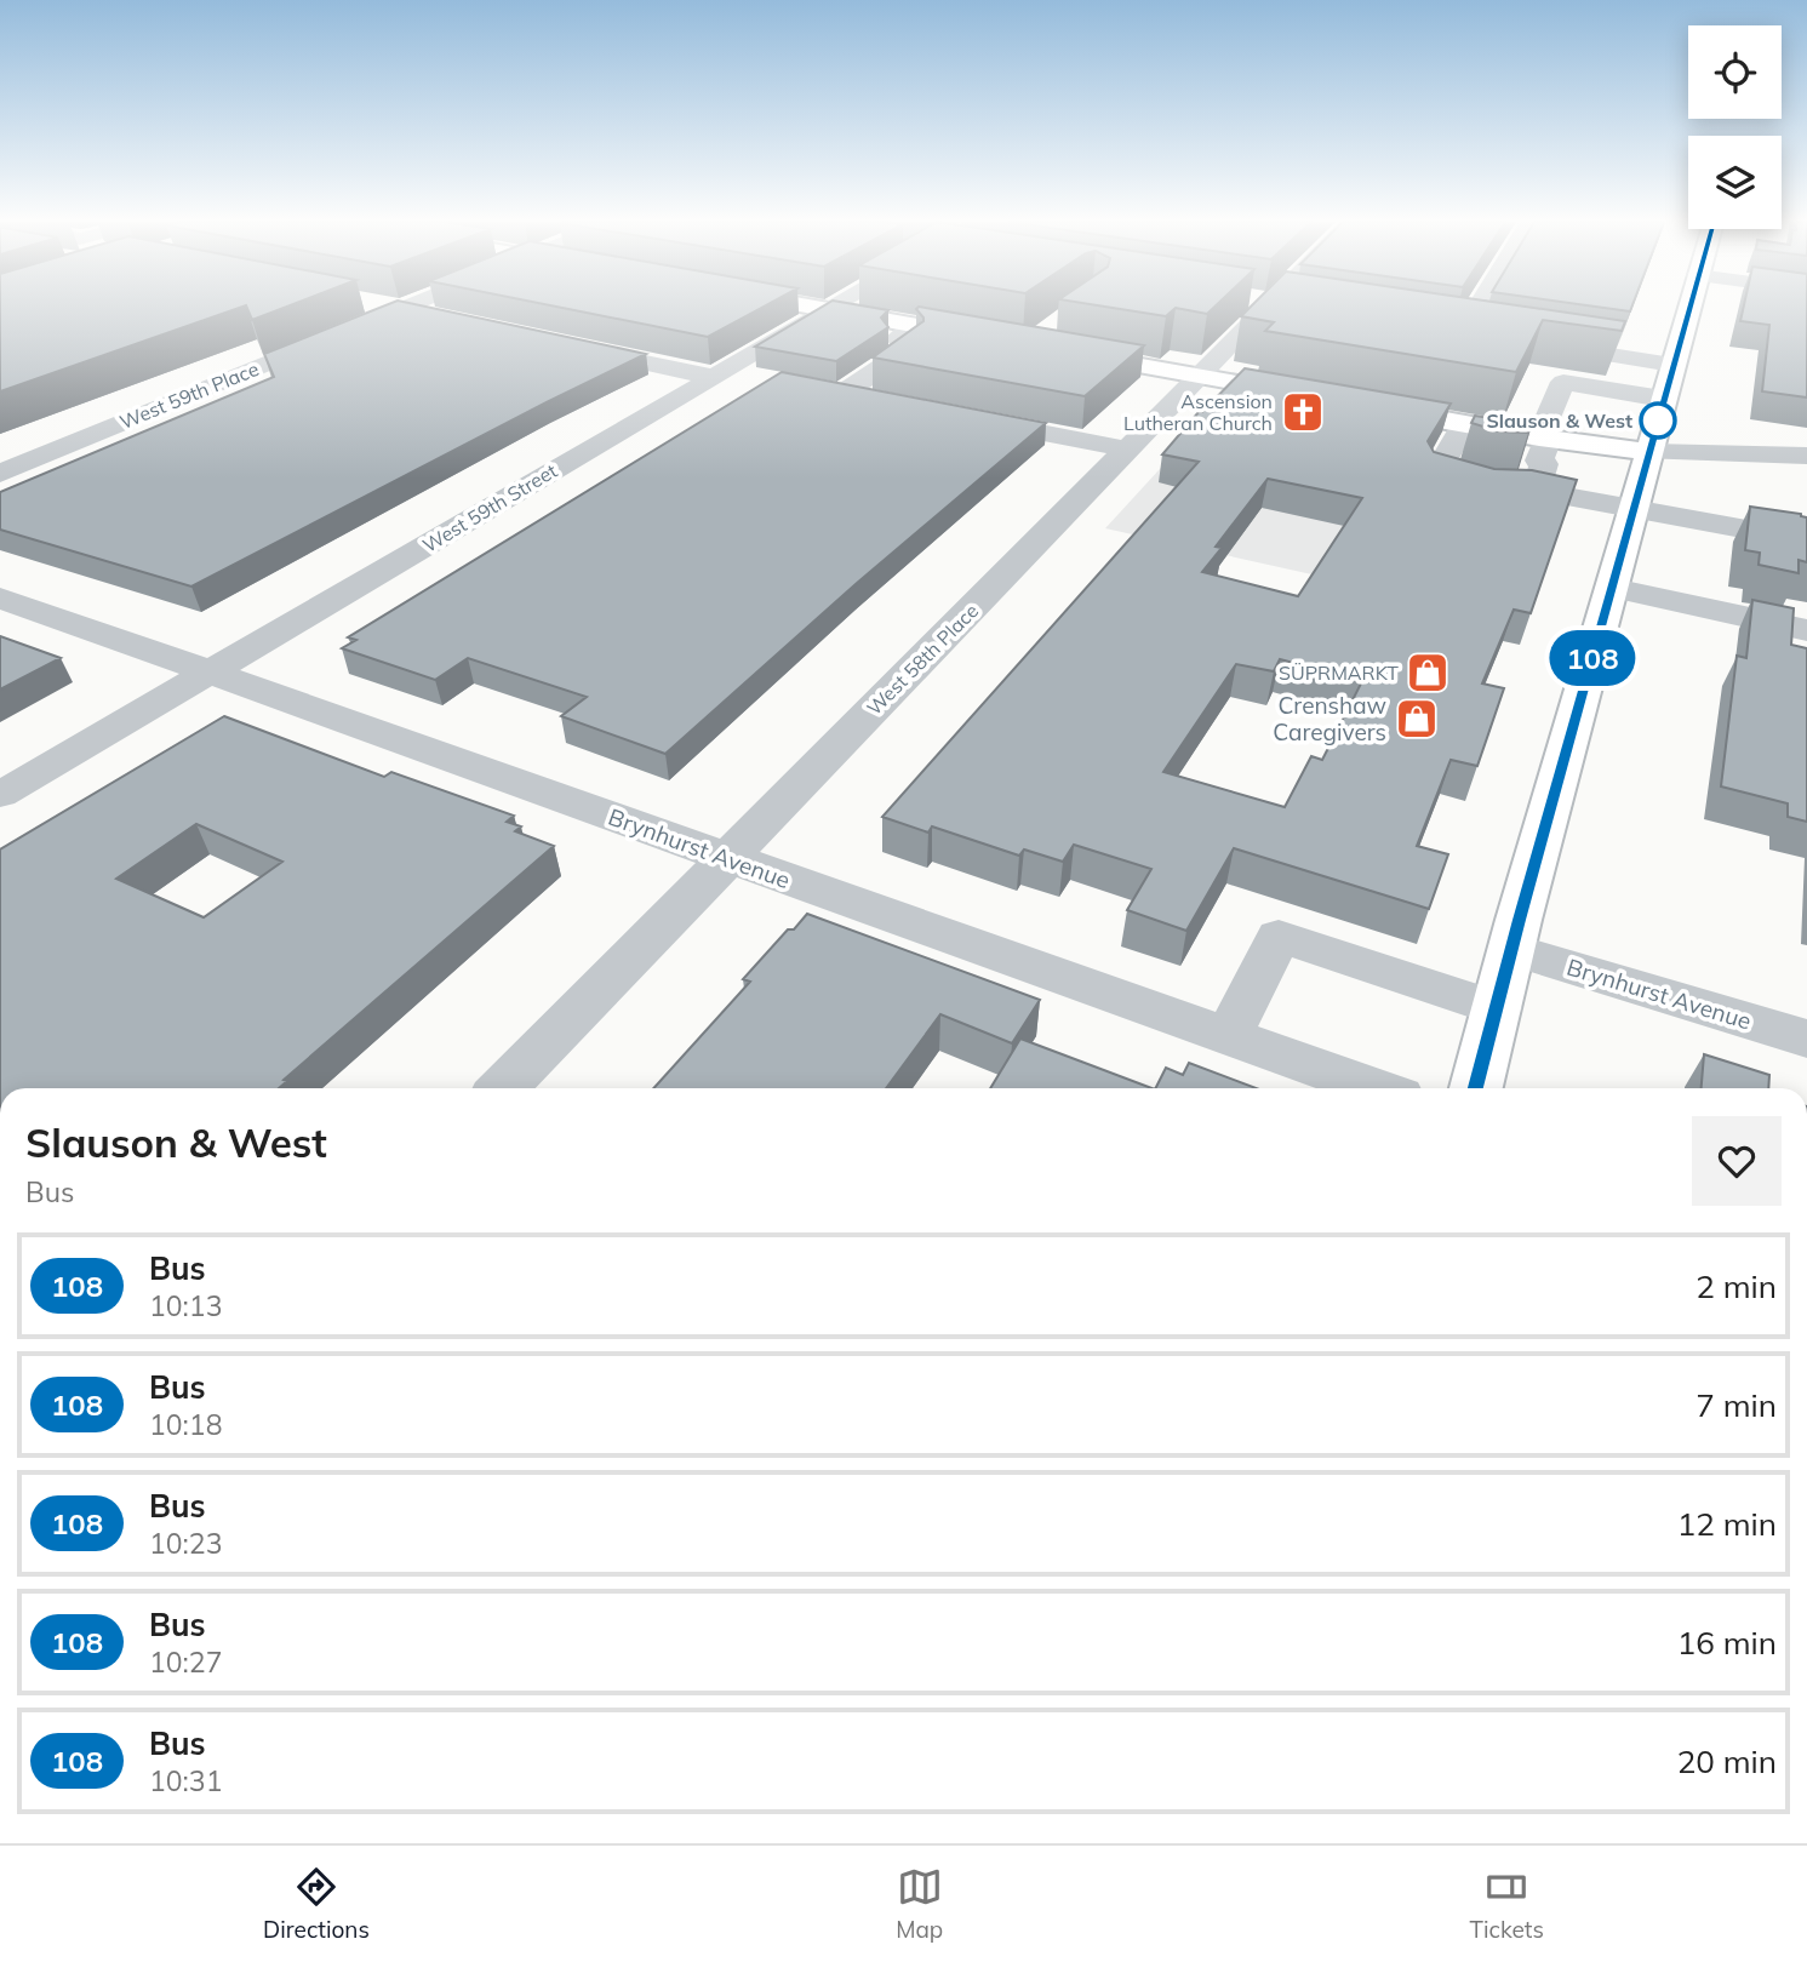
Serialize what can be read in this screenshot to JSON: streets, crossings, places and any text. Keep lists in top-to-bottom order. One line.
{"streets":{"street":["West 59th Place","West 59th Street","West 58th Place","Brynhurst Avenue"]},"crossings":[["West 59th Street","Brynhurst Avenue"],["West 58th Place","Brynhurst Avenue"]],"places":{"church":["Ascension Lutheran Church"],"other":["Slauson & West"],"shop":["SÜPRMARKT","Crenshaw Caregivers"]},"lines":["bus line 108"],"page":{"on_map":"108","heading":["Slauson & West","Bus"],"list":[{"mark":"108","name":"Bus","note":"10:13","value":"2 min"},{"mark":"108","name":"Bus","note":"10:18","value":"7 min"},{"mark":"108","name":"Bus","note":"10:23","value":"12 min"},{"mark":"108","name":"Bus","note":"10:27","value":"16 min"},{"mark":"108","name":"Bus","note":"10:31","value":"20 min"}],"tabs":["Directions","Map","Tickets"]}}
